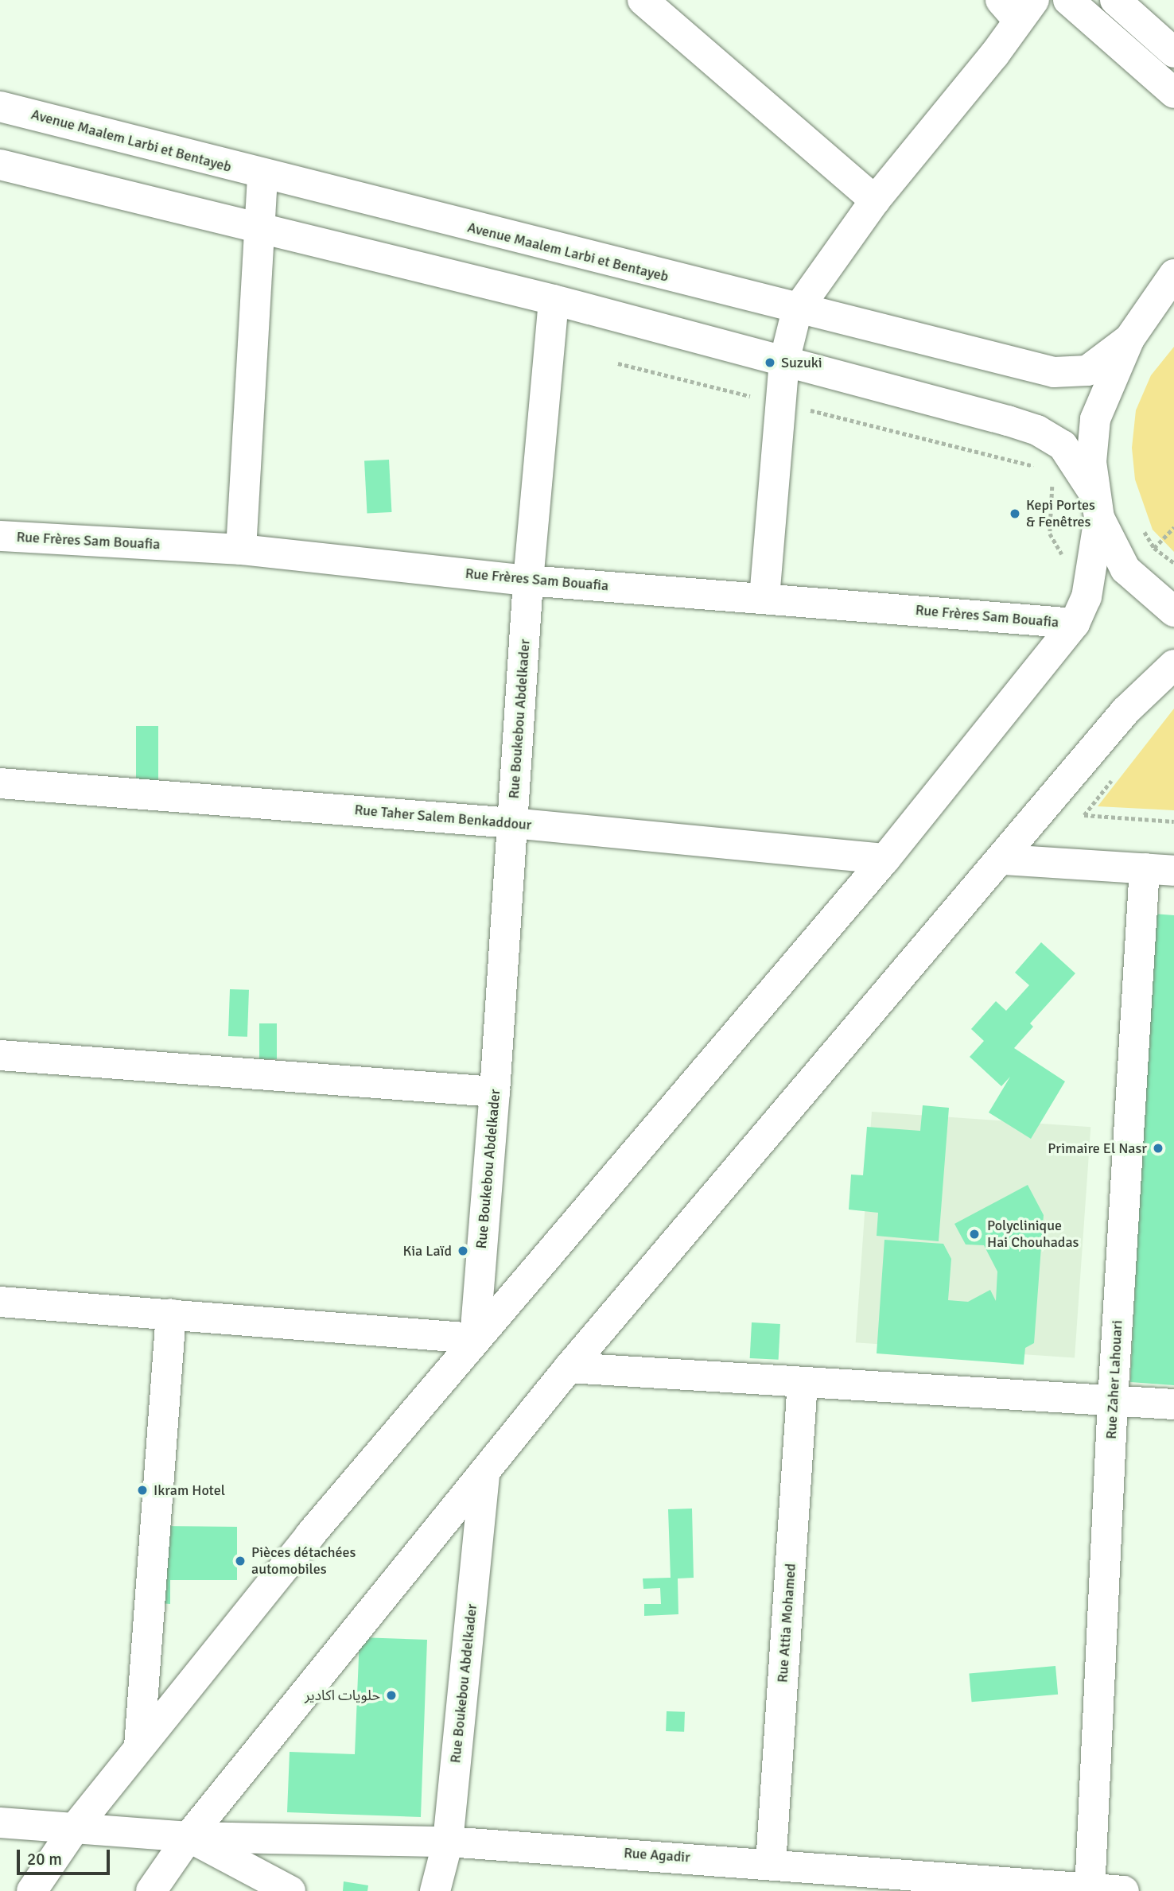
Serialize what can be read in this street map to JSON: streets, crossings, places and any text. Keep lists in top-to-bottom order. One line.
{"streets":{"street":["Avenue Maalem Larbi et Bentayeb","Rue Frères Sam Bouafia","Rue Boukebou Abdelkader","Rue Taher Salem Benkaddour","Rue Zaher Lahouari","Rue Attia Mohamed","Rue Agadir"]},"crossings":[["Rue Frères Sam Bouafia","Rue Boukebou Abdelkader"],["Rue Boukebou Abdelkader","Rue Taher Salem Benkaddour"],["Rue Boukebou Abdelkader","Rue Agadir"],["Rue Zaher Lahouari","Rue Agadir"],["Rue Attia Mohamed","Rue Agadir"]],"places":["Suzuki","Kepi Portes & Fenêtres","Primaire El Nasr","Polyclinique Hai Chouhadas","Kia Laïd","Ikram Hotel","Pièces détachées automobiles","حلويات اكادير"],"scale_bar":"20 m"}
